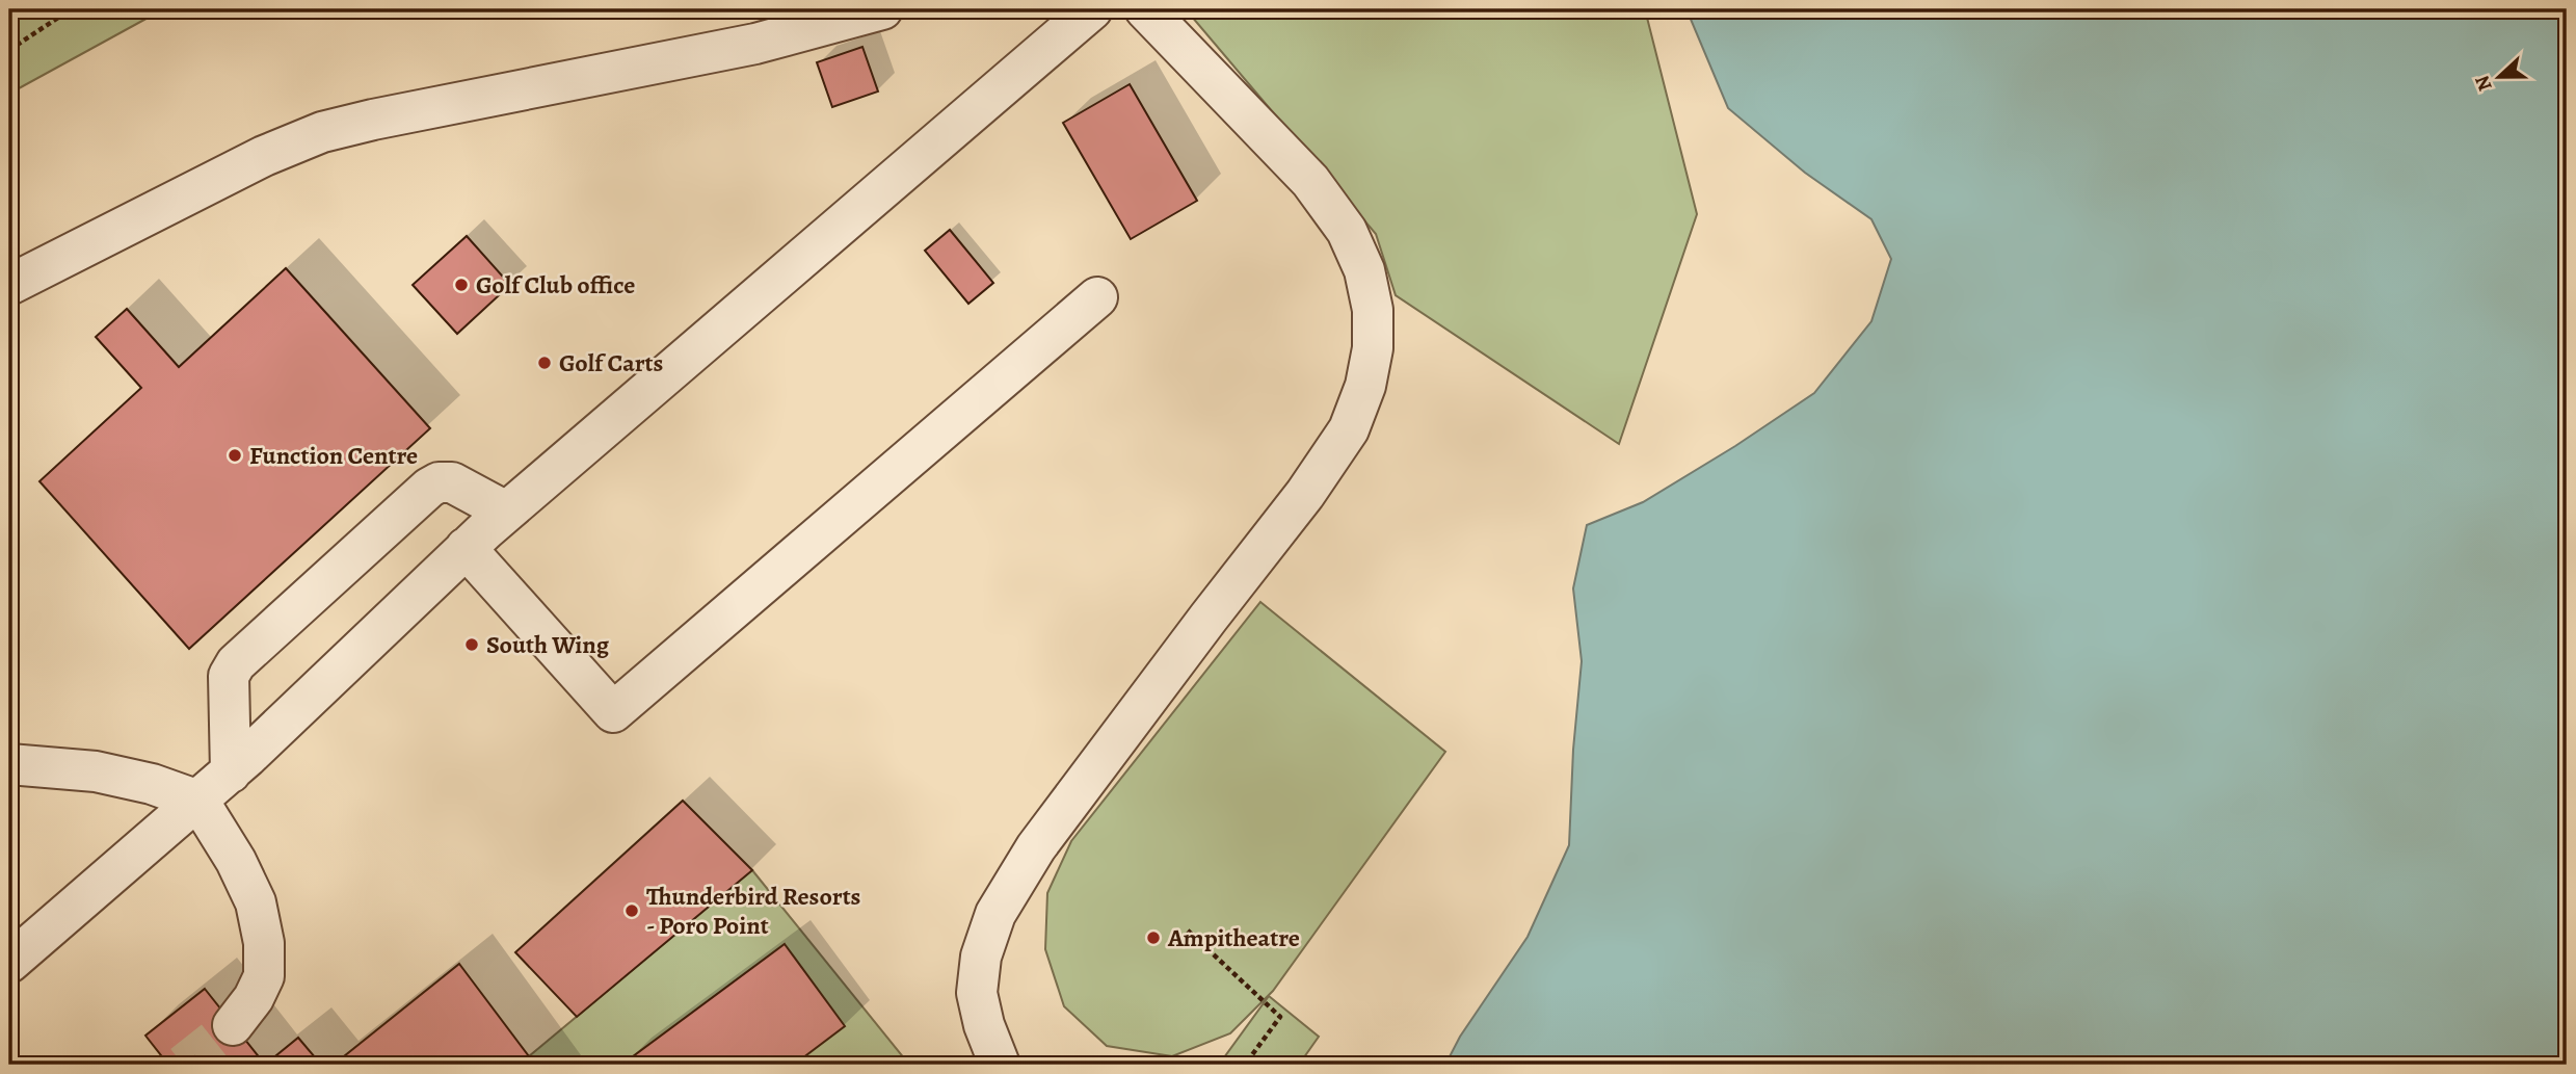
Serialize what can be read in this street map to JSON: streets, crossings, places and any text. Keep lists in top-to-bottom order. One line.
{"places":["Golf Club office","Golf Carts","Function Centre","South Wing","Thunderbird Resorts - Poro Point","Ampitheatre"],"north":"left"}
